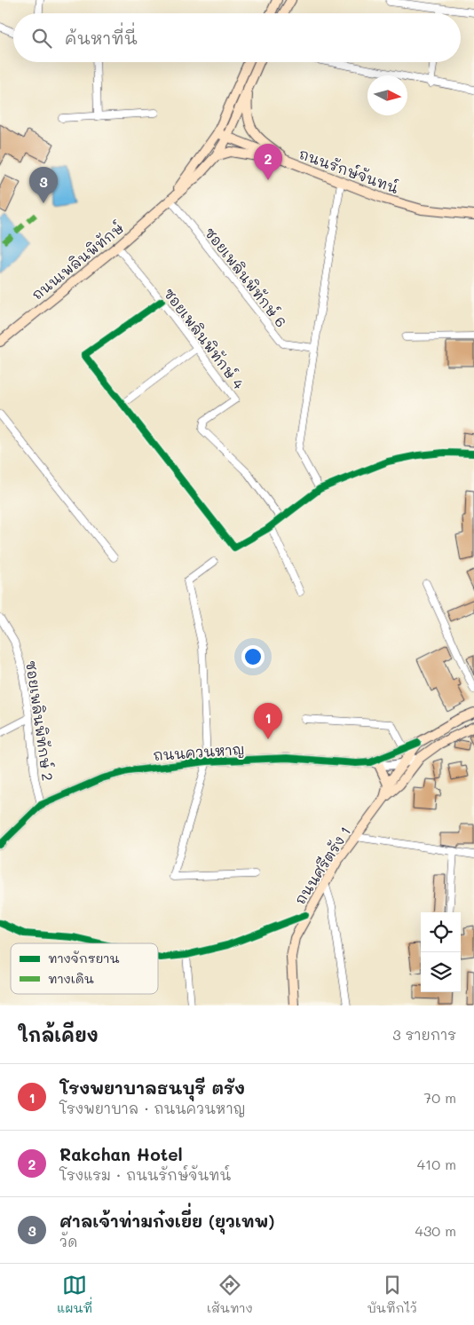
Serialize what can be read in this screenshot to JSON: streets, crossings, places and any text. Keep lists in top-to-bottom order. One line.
{"streets":{"main road":["ถนนรักษ์จันทน์","ถนนเพลินพิทักษ์","ถนนควนหาญ","ถนนศรีตรัง 1"],"street":["ซอยเพลินพิทักษ์ 6","ซอยเพลินพิทักษ์ 4","ซอยเพลินพิทักษ์ 2"]},"crossings":[["ถนนรักษ์จันทน์","ถนนเพลินพิทักษ์"],["ถนนเพลินพิทักษ์","ซอยเพลินพิทักษ์ 6"],["ถนนเพลินพิทักษ์","ซอยเพลินพิทักษ์ 4"],["ซอยเพลินพิทักษ์ 2","ถนนควนหาญ"],["ถนนควนหาญ","ถนนศรีตรัง 1"]],"legend":["ทางจักรยาน","ทางเดิน"],"north":"right","page":{"search":"ค้นหาที่นี่","pins":["2","3","1"],"heading":["ใกล้เคียง","3 รายการ"],"list":[{"mark":"1","name":"โรงพยาบาลธนบุรี ตรัง","note":"โรงพยาบาล · ถนนควนหาญ","value":"70 m"},{"mark":"2","name":"Rakchan Hotel","note":"โรงแรม · ถนนรักษ์จันทน์","value":"410 m"},{"mark":"3","name":"ศาลเจ้าท่ามก๋งเยี่ย (ยุวเทพ)","note":"วัด","value":"430 m"}],"nav":["แผนที่","เส้นทาง","บันทึกไว้"]}}
